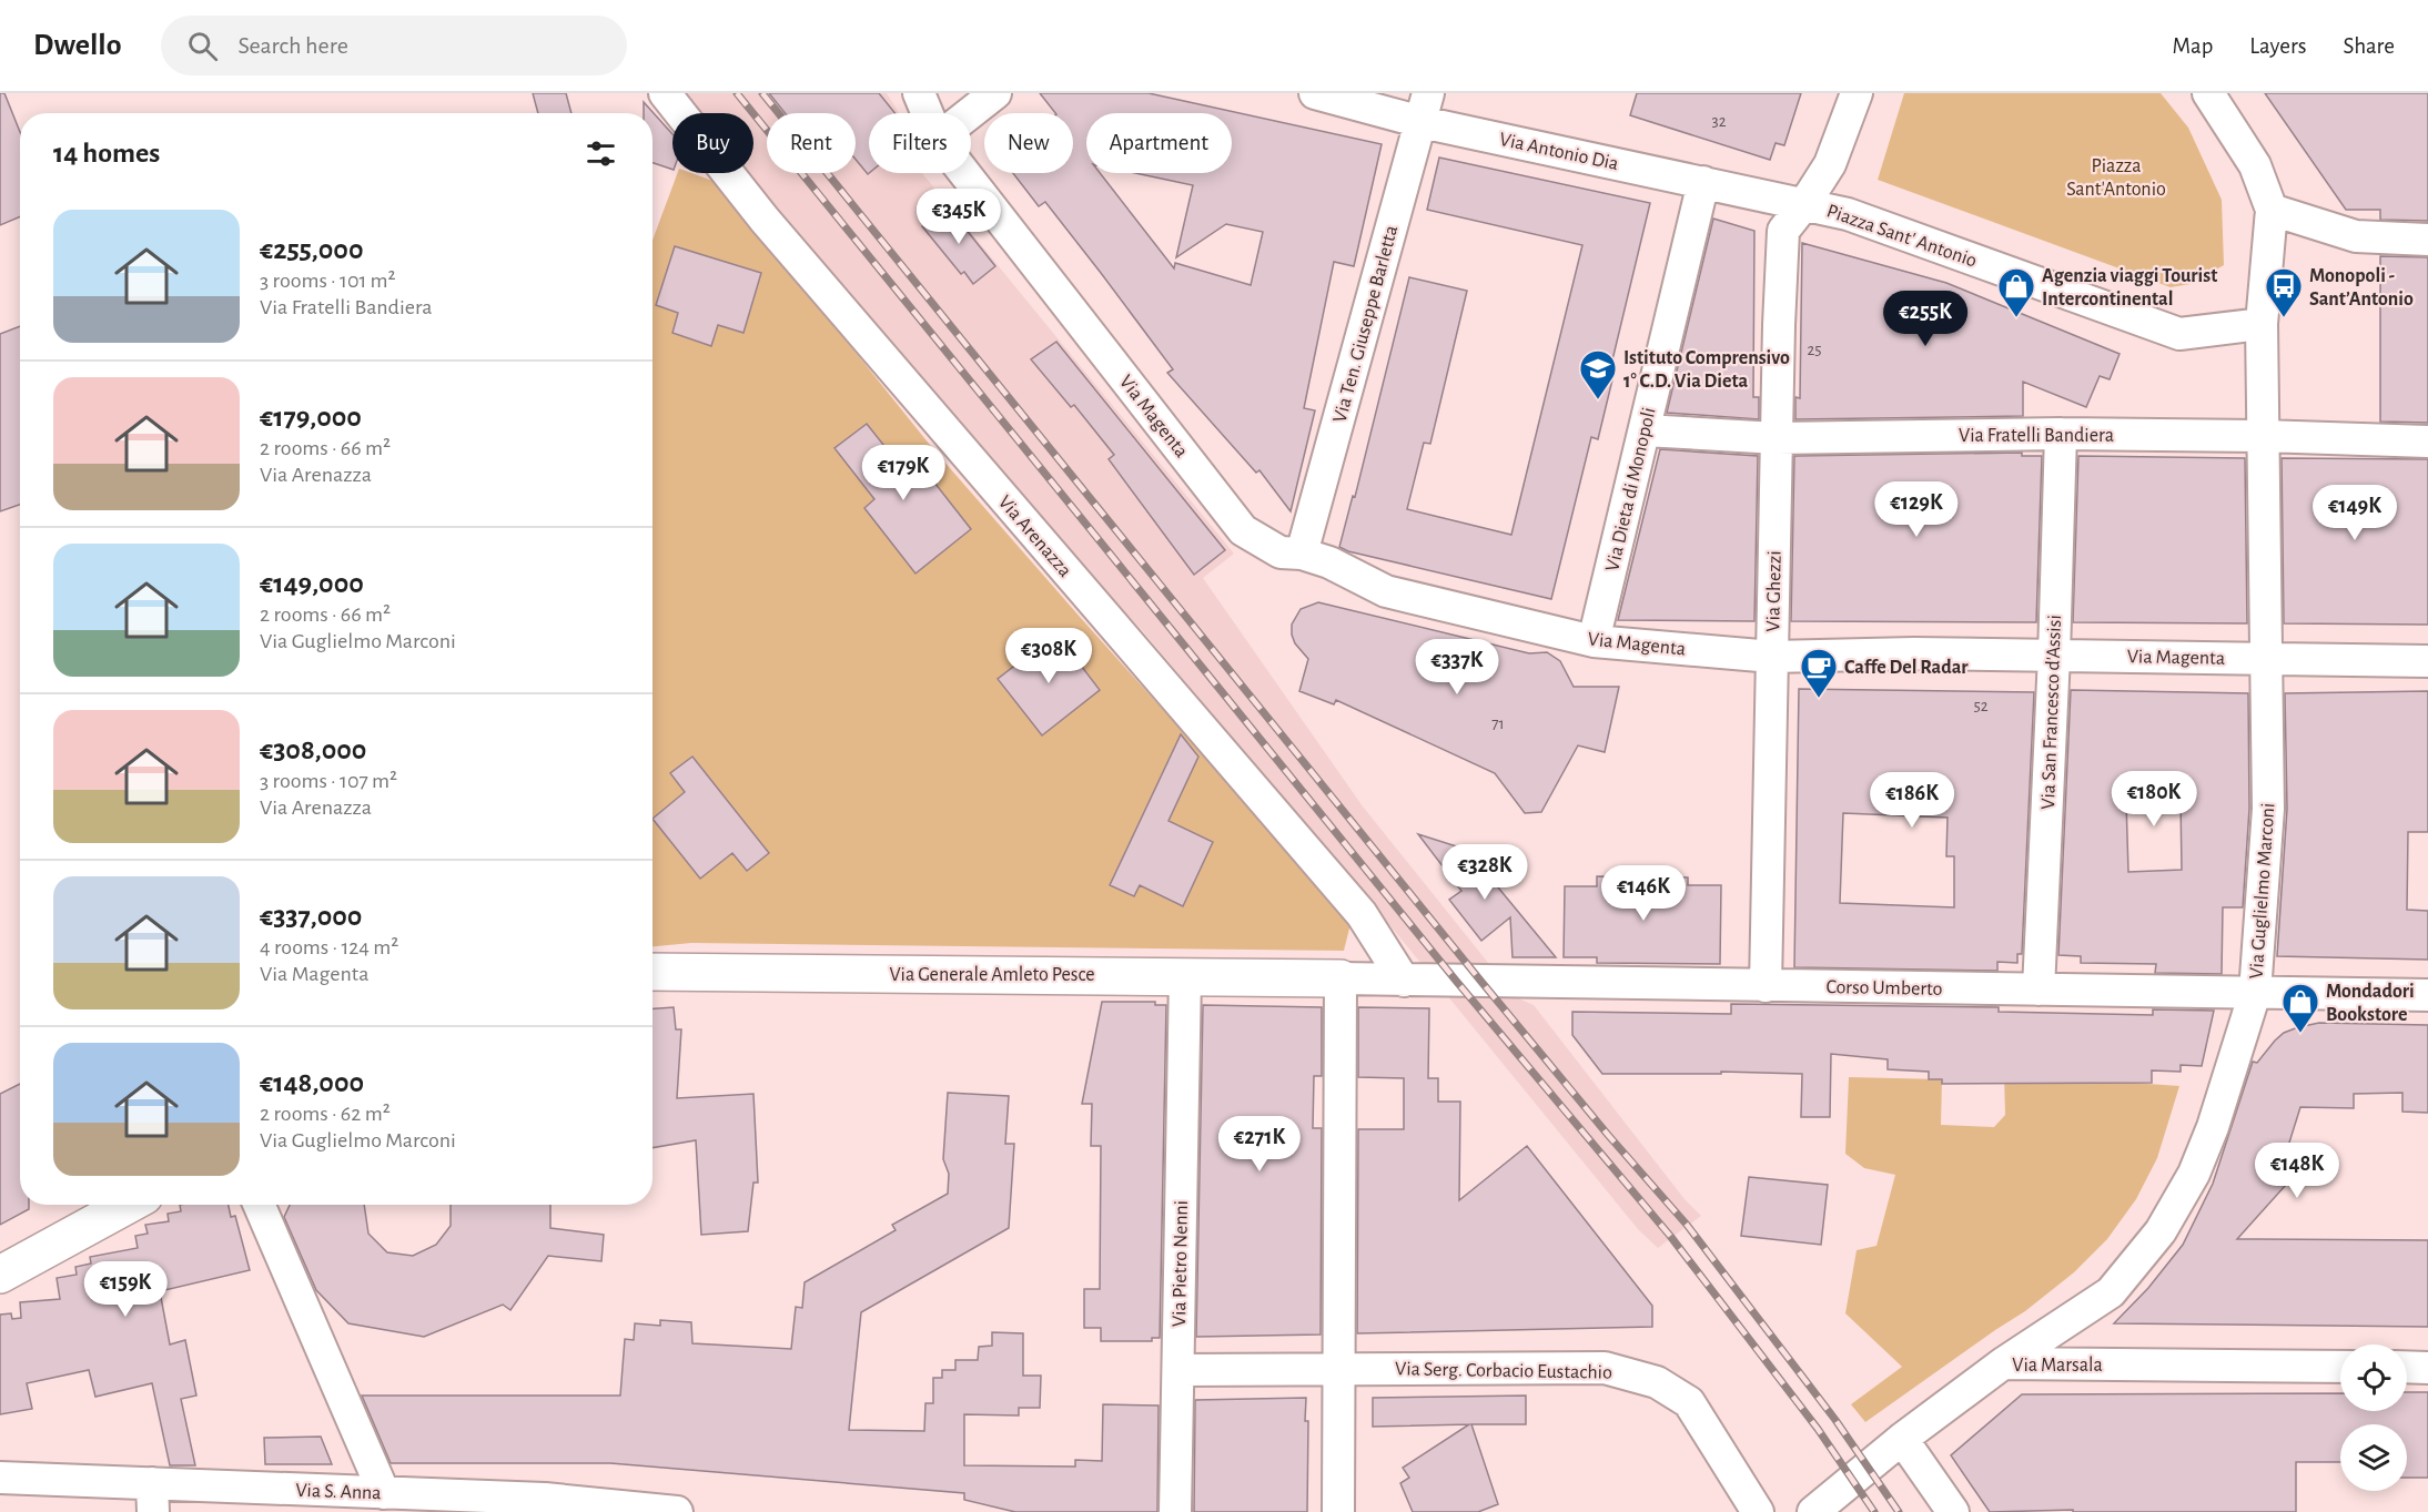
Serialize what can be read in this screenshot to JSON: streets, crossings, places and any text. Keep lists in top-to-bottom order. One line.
{"streets":{"street":["Via Antonio Dia","Piazza Sant' Antonio","Via Ten. Giuseppe Barletta","Via Magenta","Via Fratelli Bandiera","Via Dieta di Monopoli","Via Arenazza","Via Ghezzi","Via San Francesco d'Assisi","Via Guglielmo Marconi","Via Generale Amleto Pesce","Corso Umberto","Via Pietro Nenni","Via Marsala","Via Serg. Corbacio Eustachio","Via S. Anna"]},"crossings":[["Via Antonio Dia","Piazza Sant' Antonio"],["Via Antonio Dia","Via Ten. Giuseppe Barletta"],["Via Antonio Dia","Via Dieta di Monopoli"],["Via Antonio Dia","Via Ghezzi"],["Piazza Sant' Antonio","Via Ghezzi"],["Piazza Sant' Antonio","Via Guglielmo Marconi"],["Via Ten. Giuseppe Barletta","Via Magenta"],["Via Magenta","Via Dieta di Monopoli"],["Via Magenta","Via Ghezzi"],["Via Magenta","Via San Francesco d'Assisi"],["Via Magenta","Via Guglielmo Marconi"],["Via Fratelli Bandiera","Via Dieta di Monopoli"],["Via Fratelli Bandiera","Via Ghezzi"],["Via Fratelli Bandiera","Via San Francesco d'Assisi"],["Via Fratelli Bandiera","Via Guglielmo Marconi"],["Via Arenazza","Corso Umberto"],["Via Ghezzi","Corso Umberto"],["Via San Francesco d'Assisi","Corso Umberto"],["Via Guglielmo Marconi","Corso Umberto"],["Via Guglielmo Marconi","Via Marsala"],["Via Generale Amleto Pesce","Corso Umberto"],["Via Generale Amleto Pesce","Via Pietro Nenni"],["Via Pietro Nenni","Via Serg. Corbacio Eustachio"]],"parks":["Piazza Sant'Antonio"],"places":{"shop":["Agenzia viaggi Tourist Intercontinental","Mondadori Bookstore"],"bus stop":["Monopoli - Sant’Antonio"],"school or university":["Istituto Comprensivo 1° C.D. Via Dieta"],"cafe":["Caffe Del Radar"]},"house_numbers":["32","25","52","71"],"page":{"header":"Dwello","search":"Search here","nav":["Map","Layers","Share"],"chip":["Buy","Rent","Filters","New","Apartment"],"heading":"14 homes","price":["€345K","€255K","€179K","€129K","€149K","€308K","€337K","€180K","€186K","€328K","€146K","€271K","€148K","€159K"],"list":[{"name":"€255,000","note":"3 rooms · 101 m² · Via Fratelli Bandiera"},{"name":"€179,000","note":"2 rooms · 66 m² · Via Arenazza"},{"name":"€149,000","note":"2 rooms · 66 m² · Via Guglielmo Marconi"},{"name":"€308,000","note":"3 rooms · 107 m² · Via Arenazza"},{"name":"€337,000","note":"4 rooms · 124 m² · Via Magenta"},{"name":"€148,000","note":"2 rooms · 62 m² · Via Guglielmo Marconi"}]}}
